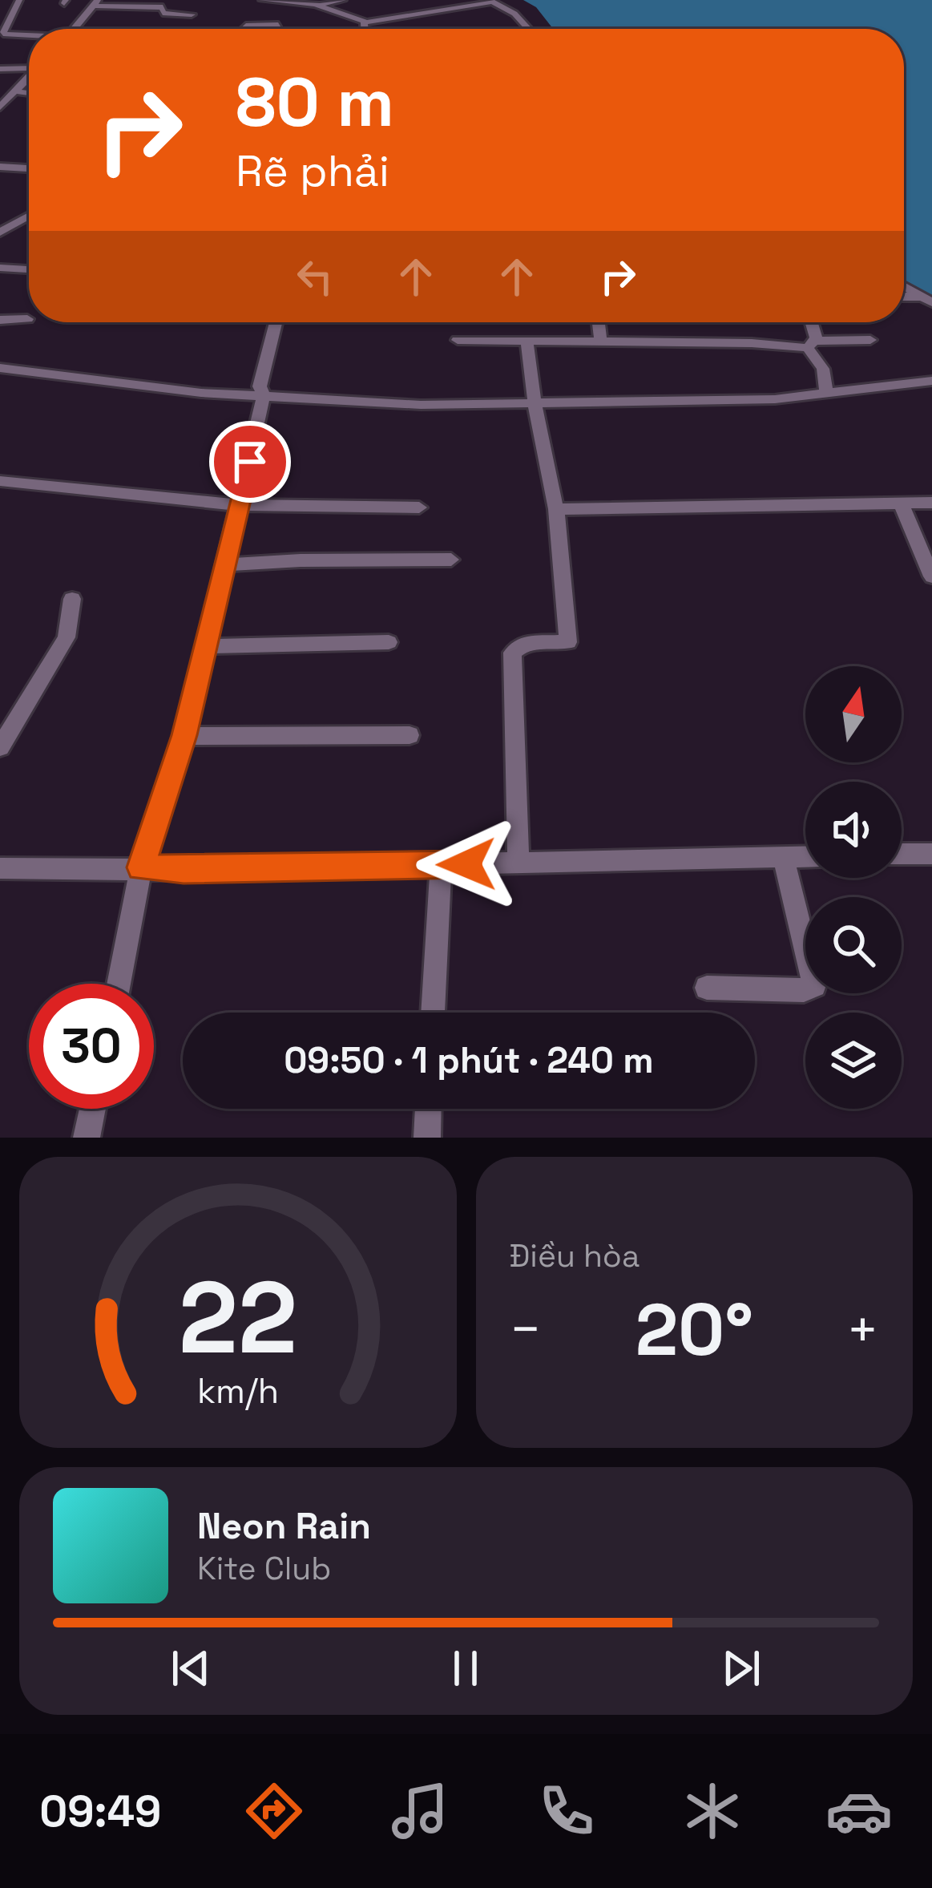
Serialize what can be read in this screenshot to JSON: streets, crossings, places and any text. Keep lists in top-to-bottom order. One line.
{"north":"top","page":{"turn":["80 m","Rẽ phải"],"limit":"30","trip":"09:50 · 1 phút · 240 m","tile":"Điều hòa","heat":["−","20°","+"],"song":["Neon Rain","Kite Club"],"tabs":"09:49","gauge":["22","km/h"]}}
